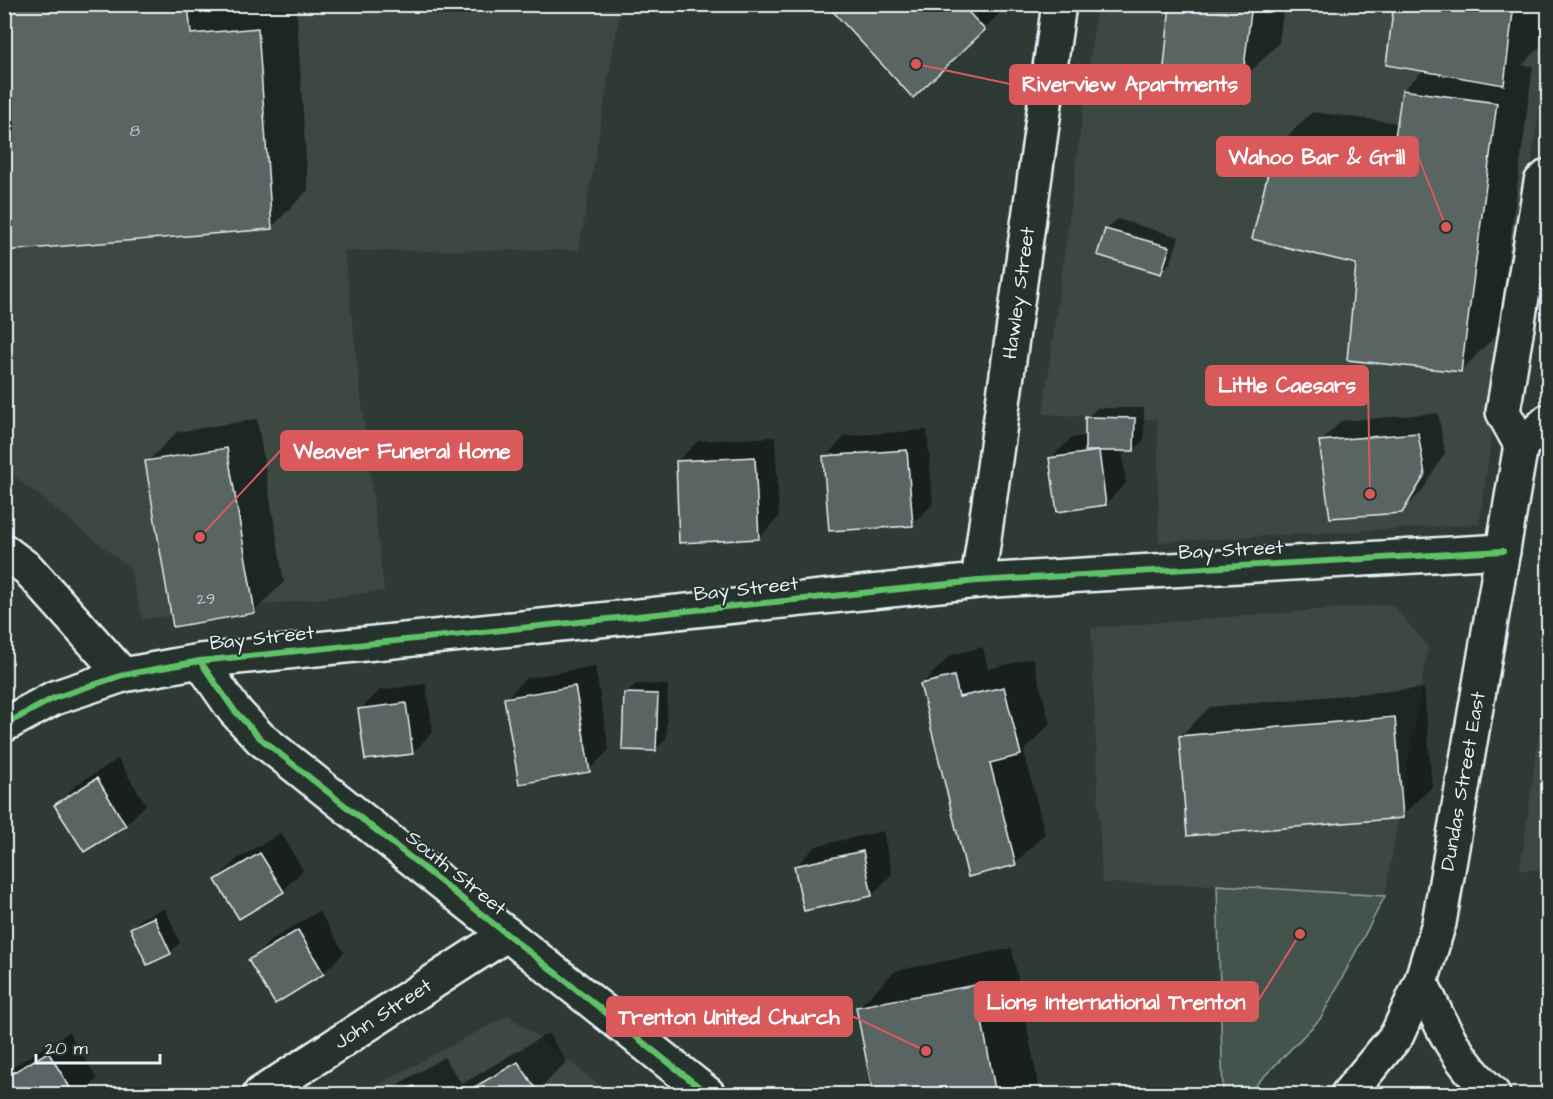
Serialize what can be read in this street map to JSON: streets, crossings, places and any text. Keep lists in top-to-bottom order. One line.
{"streets":{"street":["Hawley Street","Bay Street","Dundas Street East","South Street","John Street"]},"crossings":[["Hawley Street","Bay Street"],["Bay Street","Dundas Street East"],["Bay Street","South Street"],["South Street","John Street"]],"places":["Riverview Apartments","Wahoo Bar & Grill","Little Caesars","Weaver Funeral Home","Lions International Trenton","Trenton United Church"],"house_numbers":["8","29"],"scale_bar":"20 m"}
